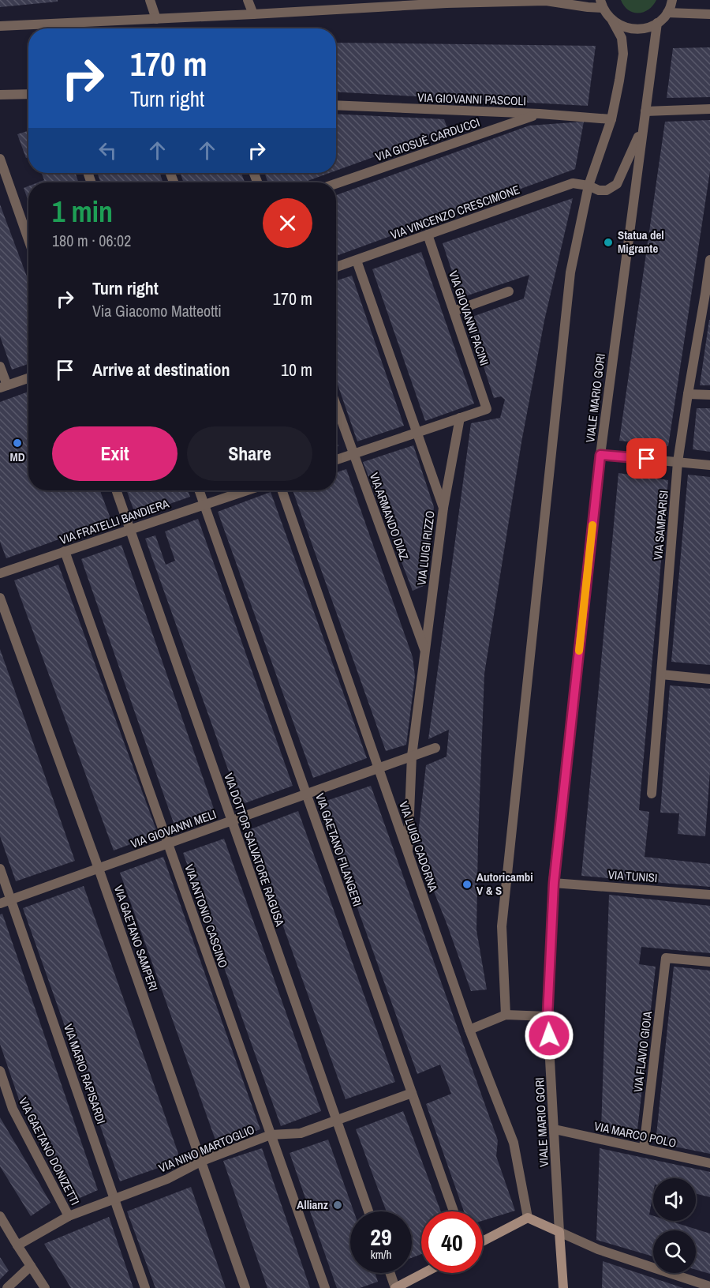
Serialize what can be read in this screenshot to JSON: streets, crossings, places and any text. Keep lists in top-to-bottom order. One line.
{"streets":{"main road":["VIALE MARIO GORI"],"street":["VIA GIOVANNI PASCOLI","VIA GIOSUÈ CARDUCCI","VIA VINCENZO CRESCIMONE","VIA GIOVANNI PACINI","VIA ARMANDO DIAZ","VIA FRATELLI BANDIERA","VIA SAMPARISI","VIA LUIGI RIZZO","VIA GIOVANNI MELI","VIA LUIGI CADORNA","VIA DOTTOR SALVATORE RAGUSA","VIA GAETANO FILANGERI","VIA TUNISI","VIA ANTONIO CASCINO","VIA GAETANO SAMPERI","VIA FLAVIO GIOIA","VIA MARIO RAPISARDI","VIA MARCO POLO","VIA NINO MARTOGLIO","VIA GAETANO DONIZETTI"]},"crossings":[["VIA GIOVANNI PASCOLI","VIA GIOSUÈ CARDUCCI"],["VIA VINCENZO CRESCIMONE","VIA GIOVANNI PACINI"],["VIA VINCENZO CRESCIMONE","VIALE MARIO GORI"],["VIA VINCENZO CRESCIMONE","VIA LUIGI RIZZO"],["VIALE MARIO GORI","VIA TUNISI"],["VIALE MARIO GORI","VIA MARCO POLO"],["VIA ARMANDO DIAZ","VIA LUIGI RIZZO"],["VIA FRATELLI BANDIERA","VIA DOTTOR SALVATORE RAGUSA"],["VIA FRATELLI BANDIERA","VIA GAETANO FILANGERI"],["VIA FRATELLI BANDIERA","VIA ANTONIO CASCINO"],["VIA LUIGI RIZZO","VIA GIOVANNI MELI"],["VIA LUIGI RIZZO","VIA LUIGI CADORNA"],["VIA GIOVANNI MELI","VIA LUIGI CADORNA"],["VIA GIOVANNI MELI","VIA DOTTOR SALVATORE RAGUSA"],["VIA GIOVANNI MELI","VIA GAETANO FILANGERI"],["VIA GIOVANNI MELI","VIA ANTONIO CASCINO"],["VIA GIOVANNI MELI","VIA GAETANO SAMPERI"],["VIA GIOVANNI MELI","VIA MARIO RAPISARDI"],["VIA DOTTOR SALVATORE RAGUSA","VIA NINO MARTOGLIO"],["VIA GAETANO FILANGERI","VIA NINO MARTOGLIO"],["VIA ANTONIO CASCINO","VIA NINO MARTOGLIO"],["VIA GAETANO SAMPERI","VIA NINO MARTOGLIO"],["VIA FLAVIO GIOIA","VIA MARCO POLO"],["VIA MARIO RAPISARDI","VIA NINO MARTOGLIO"],["VIA NINO MARTOGLIO","VIA GAETANO DONIZETTI"]],"places":["Statua del Migrante","MD","Autoricambi V & S","Allianz"],"page":{"turn":["170 m","Turn right"],"heading":["1 min","180 m · 06:02"],"list":[{"name":"Turn right","note":"Via Giacomo Matteotti","value":"170 m"},{"name":"Arrive at destination","value":"10 m"}],"buttons":["Exit","Share"],"speed":"29 km/h","limit":"40"}}
